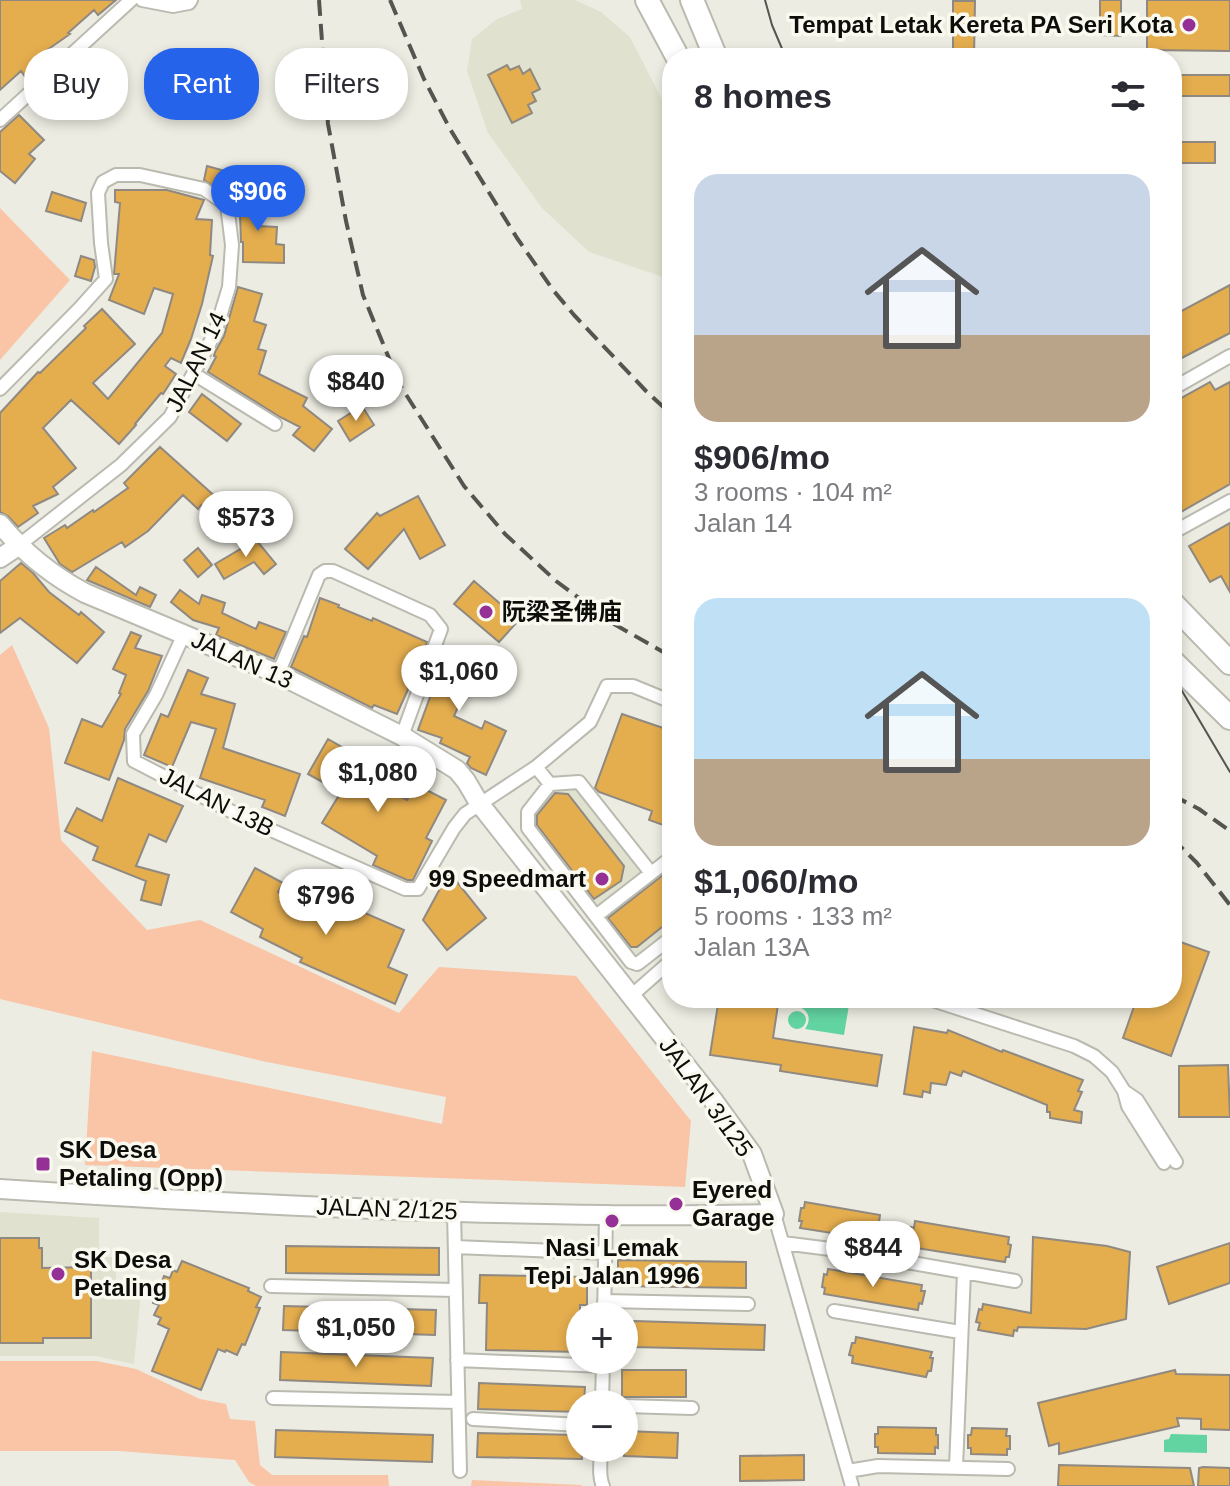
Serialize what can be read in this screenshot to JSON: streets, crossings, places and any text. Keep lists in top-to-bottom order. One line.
{"streets":{"street":["JALAN 14","JALAN 13","JALAN 13B","JALAN 3/125","JALAN 2/125"]},"crossings":[["JALAN 14","JALAN 13"],["JALAN 13","JALAN 13B"],["JALAN 13","JALAN 3/125"],["JALAN 13B","JALAN 3/125"],["JALAN 3/125","JALAN 2/125"]],"places":{"other":["Tempat Letak Kereta PA Seri Kota","阮梁圣佛庙","99 Speedmart","Eyered Garage","Nasi Lemak Tepi Jalan 1996","SK Desa Petaling"],"transit":["SK Desa Petaling (Opp)"]},"page":{"chip":["Buy","Rent","Filters"],"heading":"8 homes","list":[{"name":"$906/mo","note":"3 rooms · 104 m² · Jalan 14"},{"name":"$1,060/mo","note":"5 rooms · 133 m² · Jalan 13A"}],"price":["$906","$840","$573","$1,060","$1,080","$796","$844","$1,050"],"map_buttons":["+","−"]}}
